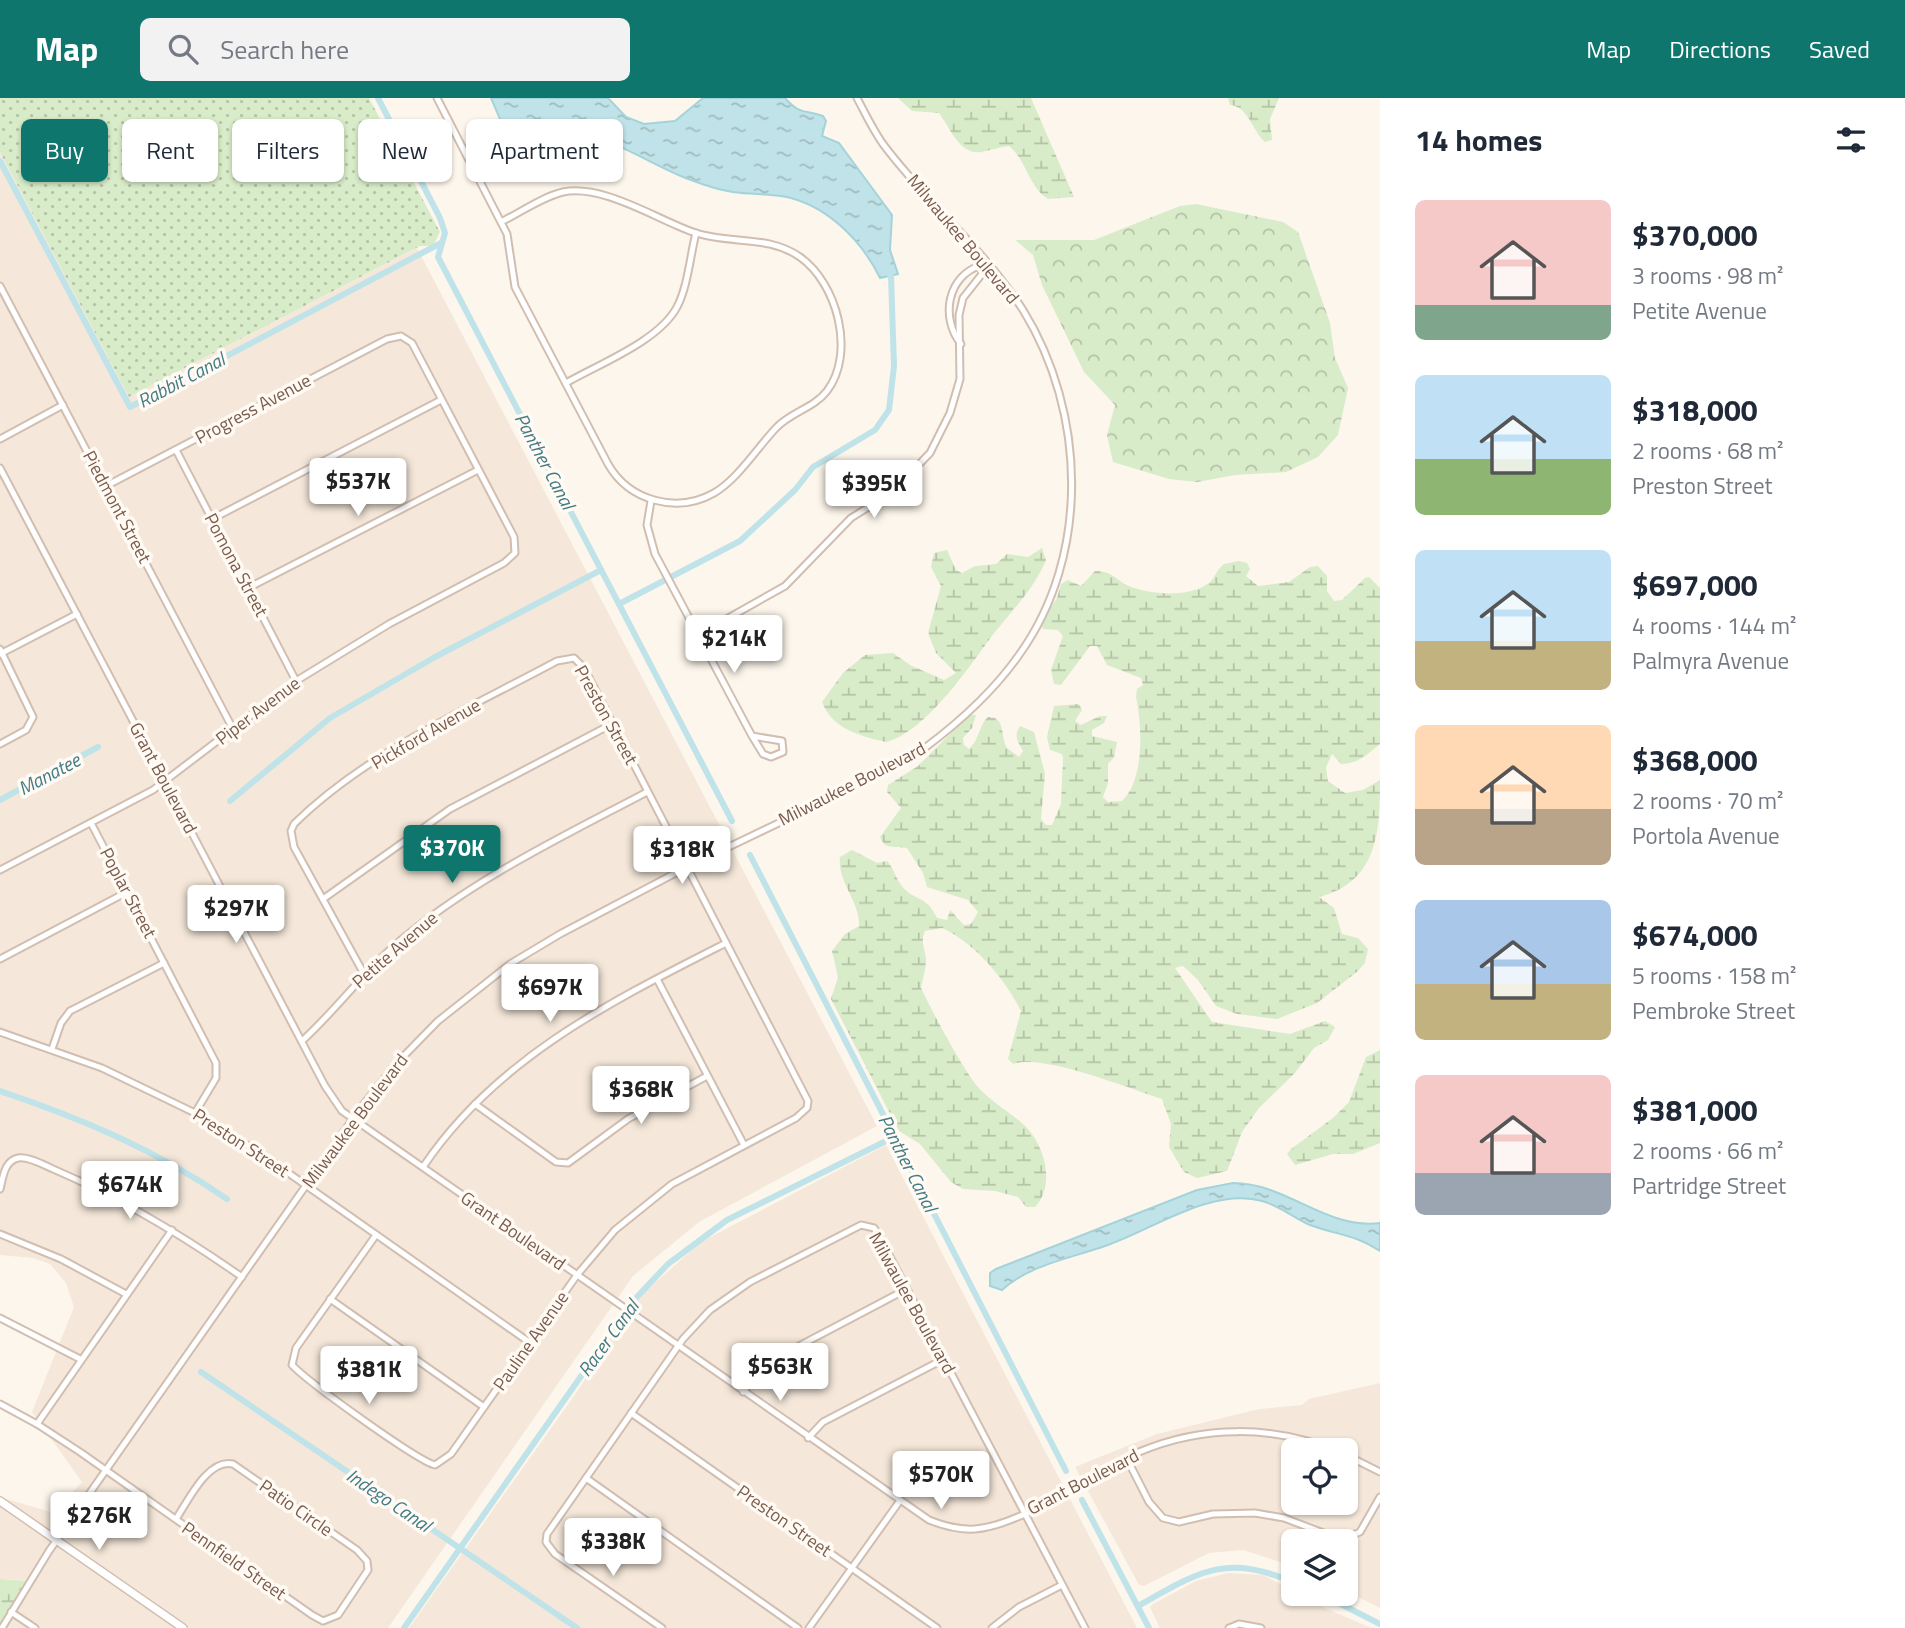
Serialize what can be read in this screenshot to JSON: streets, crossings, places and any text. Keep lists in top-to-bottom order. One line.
{"streets":{"street":["Milwaukee Boulevard","Progress Avenue","Piedmont Street","Pomona Street","Piper Avenue","Preston Street","Pickford Avenue","Grant Boulevard","Poplar Street","Petite Avenue","Milwaulee Boulevard","Pauline Avenue","Patio Circle","Pennfield Street"]},"crossings":[["Milwaukee Boulevard","Preston Street"],["Milwaukee Boulevard","Grant Boulevard"],["Milwaukee Boulevard","Pennfield Street"],["Progress Avenue","Piedmont Street"],["Progress Avenue","Pomona Street"],["Piedmont Street","Piper Avenue"],["Pomona Street","Piper Avenue"],["Piper Avenue","Grant Boulevard"],["Piper Avenue","Poplar Street"],["Preston Street","Pickford Avenue"],["Preston Street","Poplar Street"],["Preston Street","Petite Avenue"],["Preston Street","Milwaulee Boulevard"],["Preston Street","Pauline Avenue"],["Grant Boulevard","Petite Avenue"],["Grant Boulevard","Milwaulee Boulevard"],["Grant Boulevard","Pauline Avenue"],["Patio Circle","Pennfield Street"]],"water":["Rabbit Canal","Panther Canal","Manatee","Racer Canal","Indego Canal"],"page":{"header":"Map","search":"Search here","nav":["Map","Directions","Saved"],"heading":"14 homes","chip":["Buy","Rent","Filters","New","Apartment"],"list":[{"name":"$370,000","note":"3 rooms · 98 m² · Petite Avenue"},{"name":"$318,000","note":"2 rooms · 68 m² · Preston Street"},{"name":"$697,000","note":"4 rooms · 144 m² · Palmyra Avenue"},{"name":"$368,000","note":"2 rooms · 70 m² · Portola Avenue"},{"name":"$674,000","note":"5 rooms · 158 m² · Pembroke Street"},{"name":"$381,000","note":"2 rooms · 66 m² · Partridge Street"}],"price":["$537K","$395K","$214K","$370K","$318K","$297K","$697K","$368K","$674K","$563K","$381K","$570K","$276K","$338K"]}}
